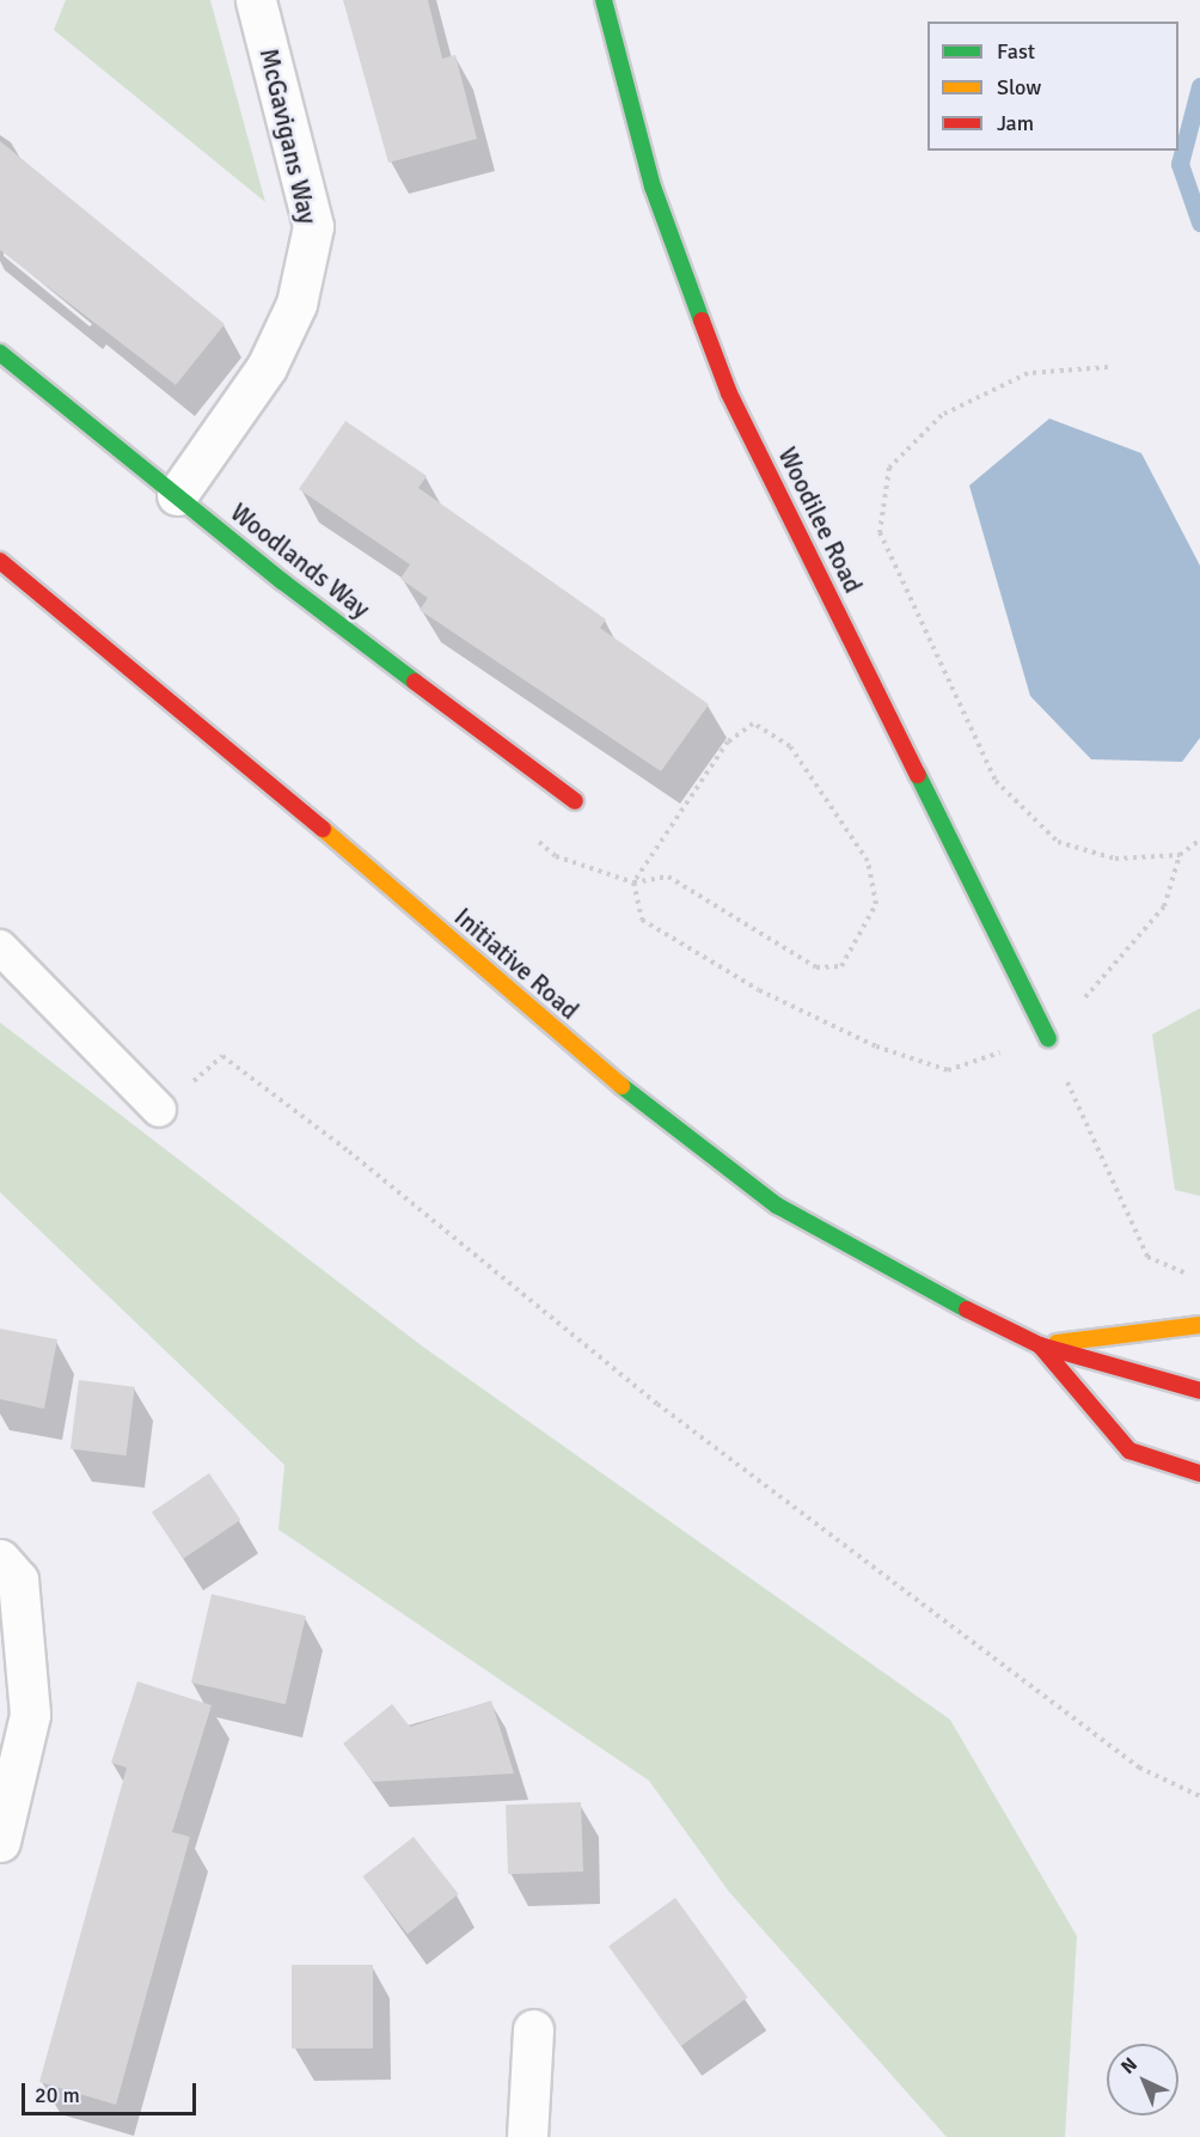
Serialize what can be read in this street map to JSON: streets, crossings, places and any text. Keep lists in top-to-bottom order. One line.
{"streets":{"street":["McGavigans Way","Woodilee Road","Woodlands Way","Initiative Road"]},"crossings":[["McGavigans Way","Woodlands Way"]],"legend":["Fast","Slow","Jam"],"scale_bar":"20 m","north":"top left"}
